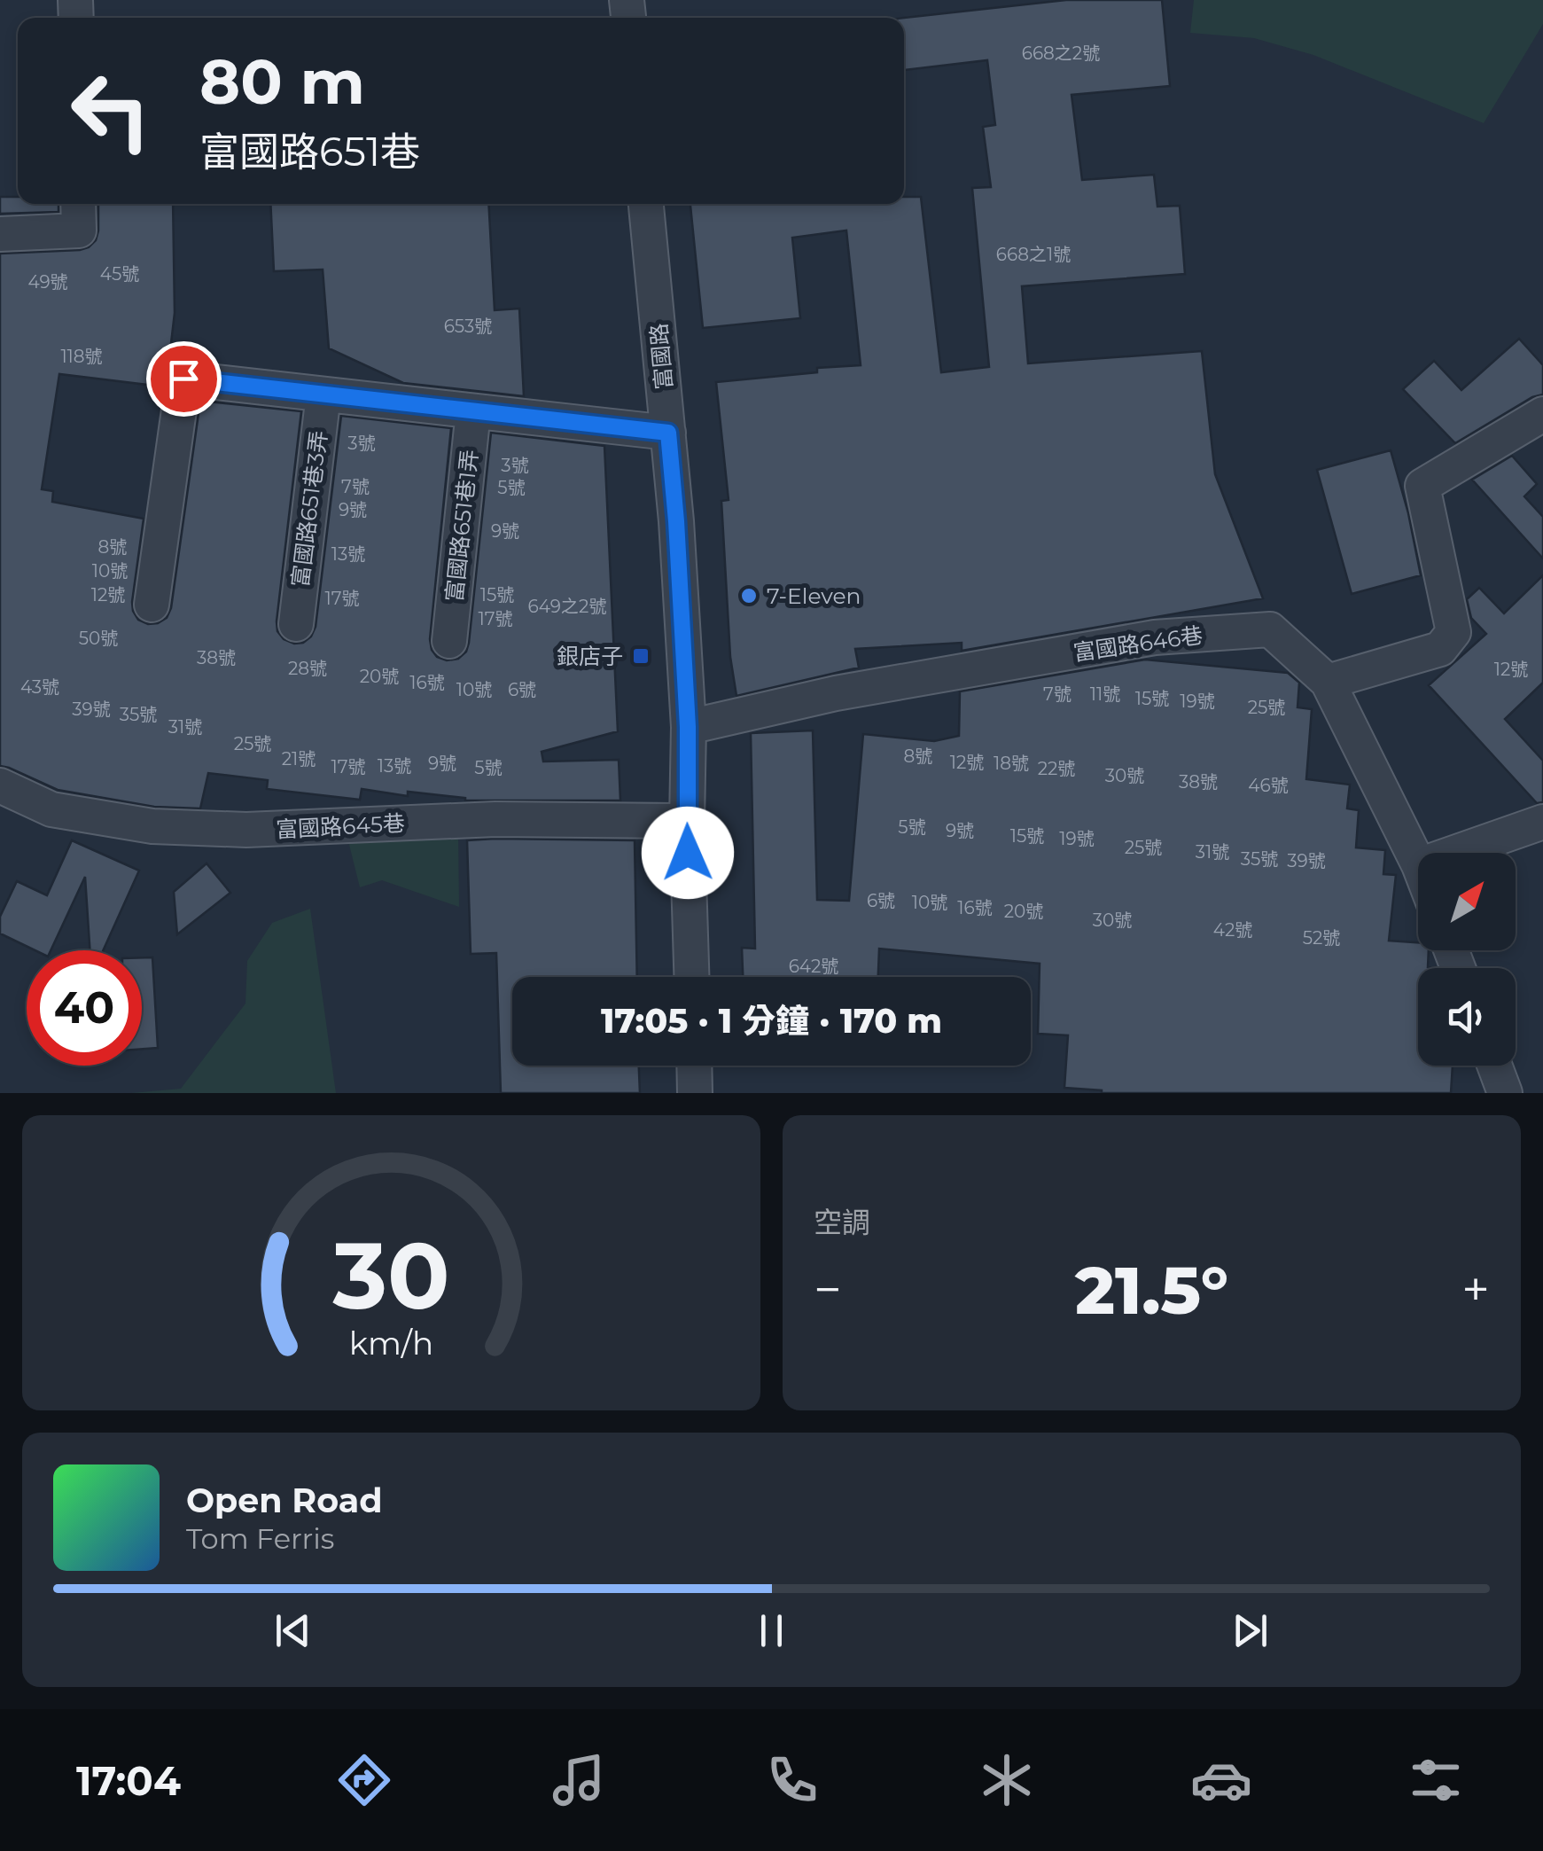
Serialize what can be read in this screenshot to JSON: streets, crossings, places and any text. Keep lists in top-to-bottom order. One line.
{"streets":{"street":["富國路","富國路651巷3弄","富國路651巷1弄","富國路646巷","富國路645巷"]},"crossings":[["富國路","富國路646巷"],["富國路","富國路645巷"]],"places":{"other":["7-Eleven"],"transit":["銀店子"]},"house_numbers":["668之2號","668之1號","45號","49號","653號","118號","3號","3號","7號","5號","9號","9號","8號","13號","10號","12號","15號","17號","649之2號","17號","50號","38號","28號","12號","20號","16號","43號","10號","6號","7號","11號","15號","19號","25號","39號","35號","31號","25號","8號","21號","12號","9號","18號","13號","17號","5號","22號","30號","38號","46號","5號","9號","15號","19號","25號","31號","35號","39號","6號","10號","16號","20號","30號","42號","52號","642號"],"north":"top right","page":{"turn":["80 m","富國路651巷"],"limit":"40","trip":"17:05 · 1 分鐘 · 170 m","tile":"空調","heat":["−","21.5°","+"],"song":["Open Road","Tom Ferris"],"tabs":"17:04","gauge":["30","km/h"]}}
